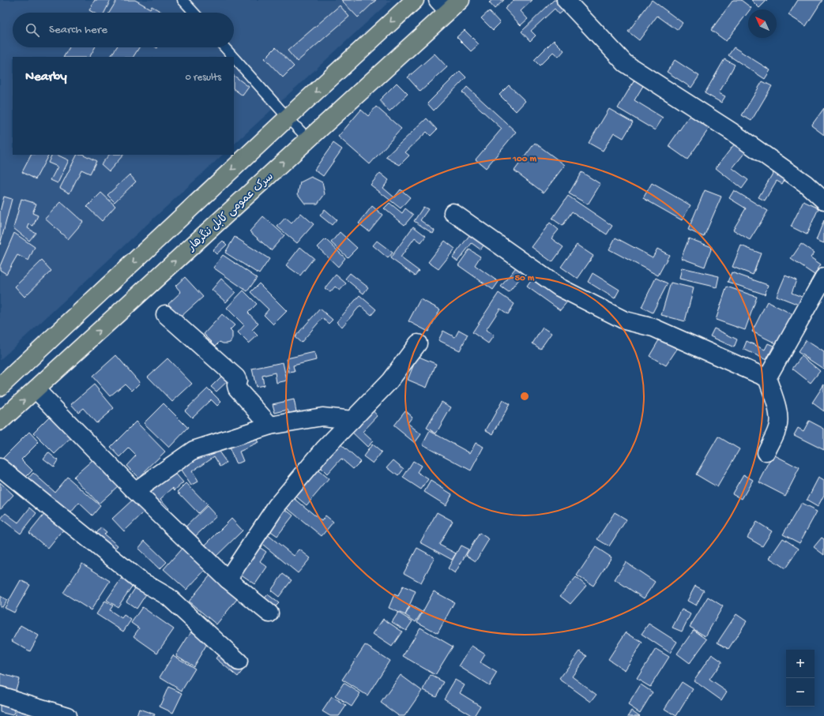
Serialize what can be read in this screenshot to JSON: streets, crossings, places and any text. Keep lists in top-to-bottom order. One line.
{"streets":{"highway":["سرک عمومی کابل ننگرهار"]},"north":"top left","page":{"search":"Search here","heading":["Nearby","0 results"],"map_buttons":["+","−"]},"rings":["100 m","50 m"]}
